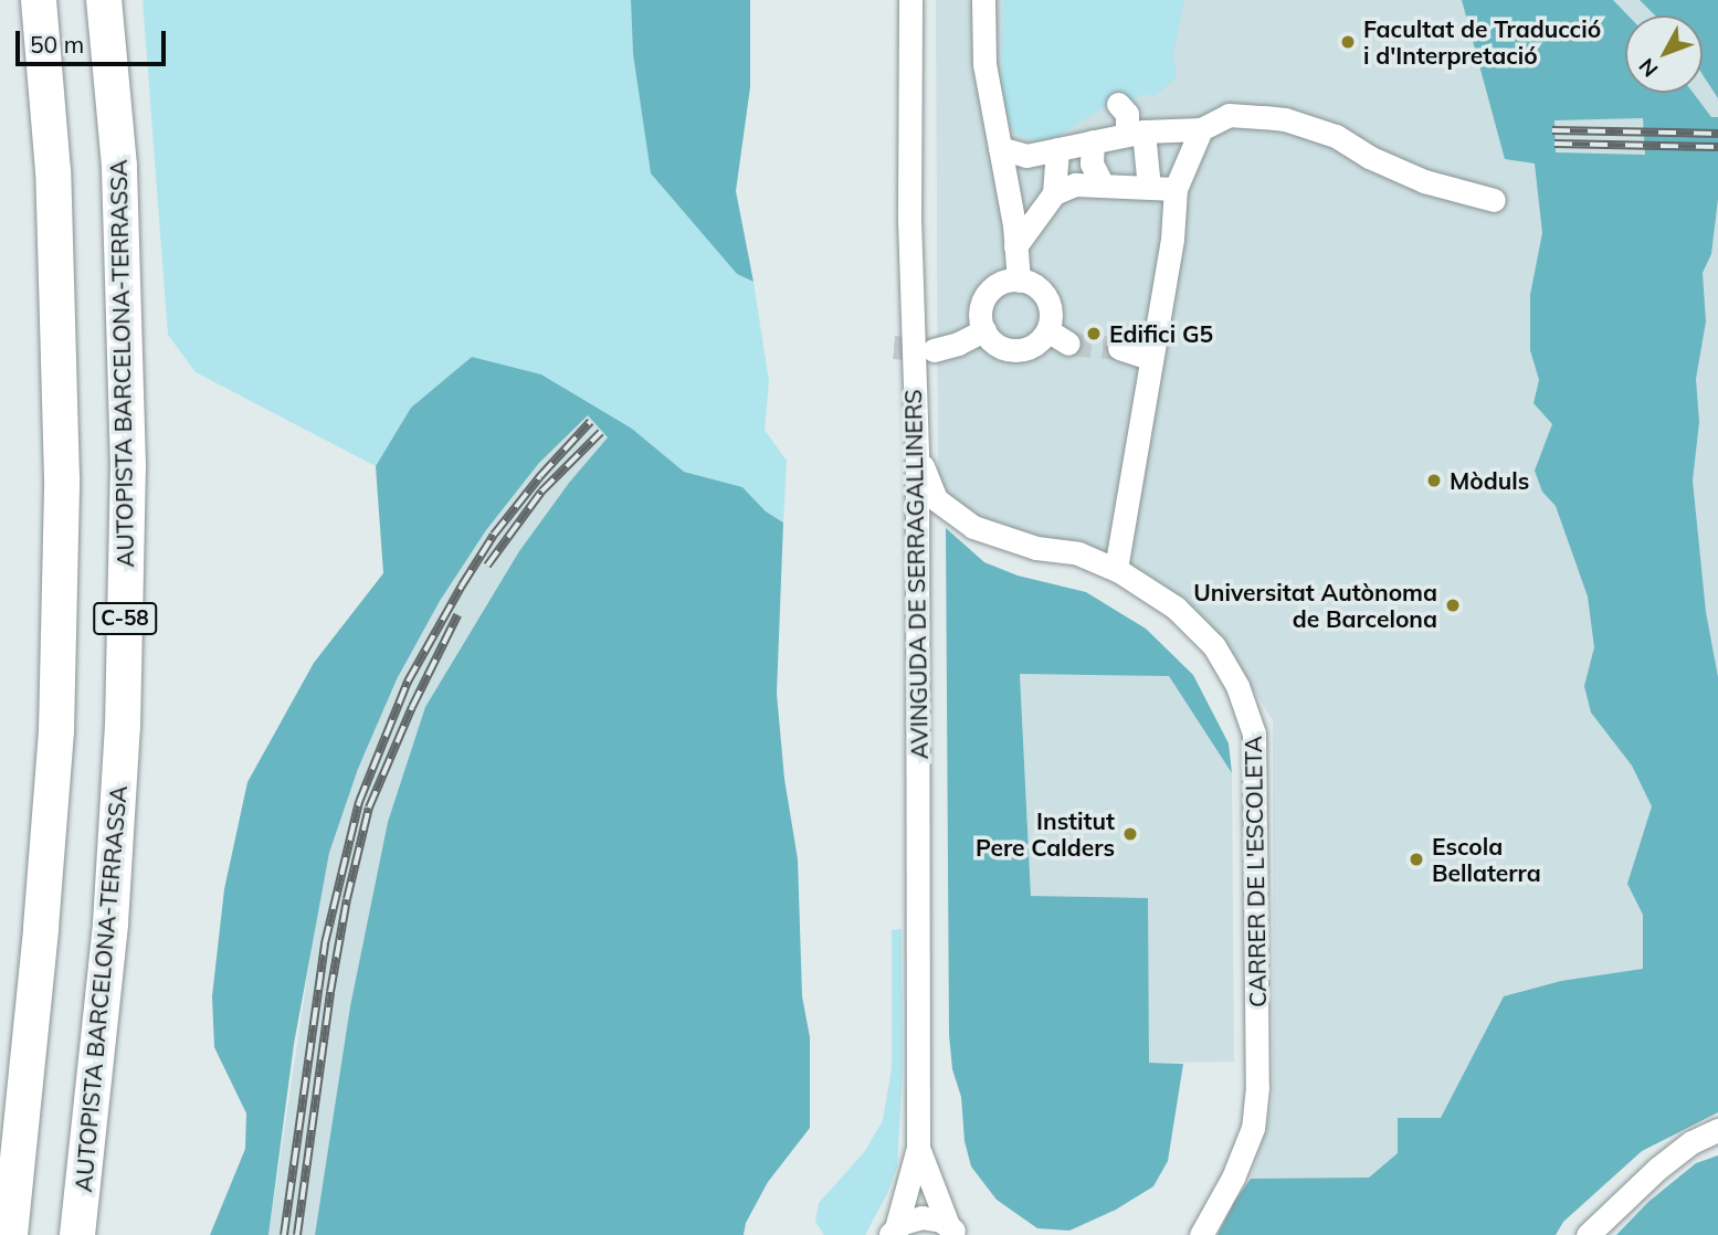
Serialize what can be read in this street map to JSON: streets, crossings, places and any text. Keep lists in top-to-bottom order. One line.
{"streets":{"highway":["AUTOPISTA BARCELONA-TERRASSA","C-58"],"street":["AVINGUDA DE SERRAGALLINERS","CARRER DE L'ESCOLETA"]},"crossings":[["AVINGUDA DE SERRAGALLINERS","CARRER DE L'ESCOLETA"]],"places":["Facultat de Traducció i d'Interpretació","Edifici G5","Mòduls","Universitat Autònoma de Barcelona","Institut Pere Calders","Escola Bellaterra"],"scale_bar":"50 m","north":"bottom left"}
